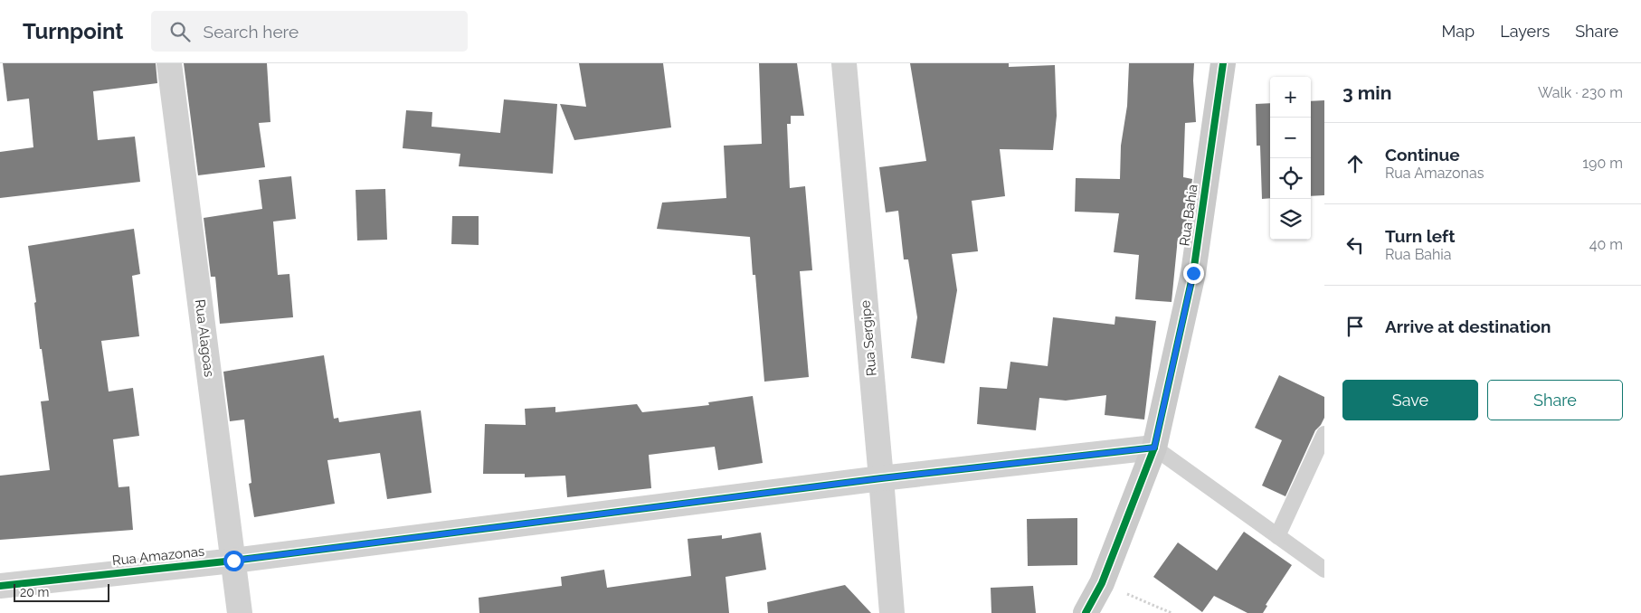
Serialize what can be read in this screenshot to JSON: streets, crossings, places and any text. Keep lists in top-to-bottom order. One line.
{"streets":{"street":["Rua Bahia","Rua Alagoas","Rua Sergipe","Rua Amazonas"]},"crossings":[["Rua Bahia","Rua Amazonas"],["Rua Alagoas","Rua Amazonas"],["Rua Sergipe","Rua Amazonas"]],"scale_bar":"20 m","page":{"header":"Turnpoint","search":"Search here","nav":["Map","Layers","Share"],"heading":["3 min","Walk · 230 m"],"map_buttons":["+","−"],"list":[["Continue","Rua Amazonas","190 m"],["Turn left","Rua Bahia","40 m"],"Arrive at destination"],"buttons":["Save","Share"],"scale":"20 m"}}
